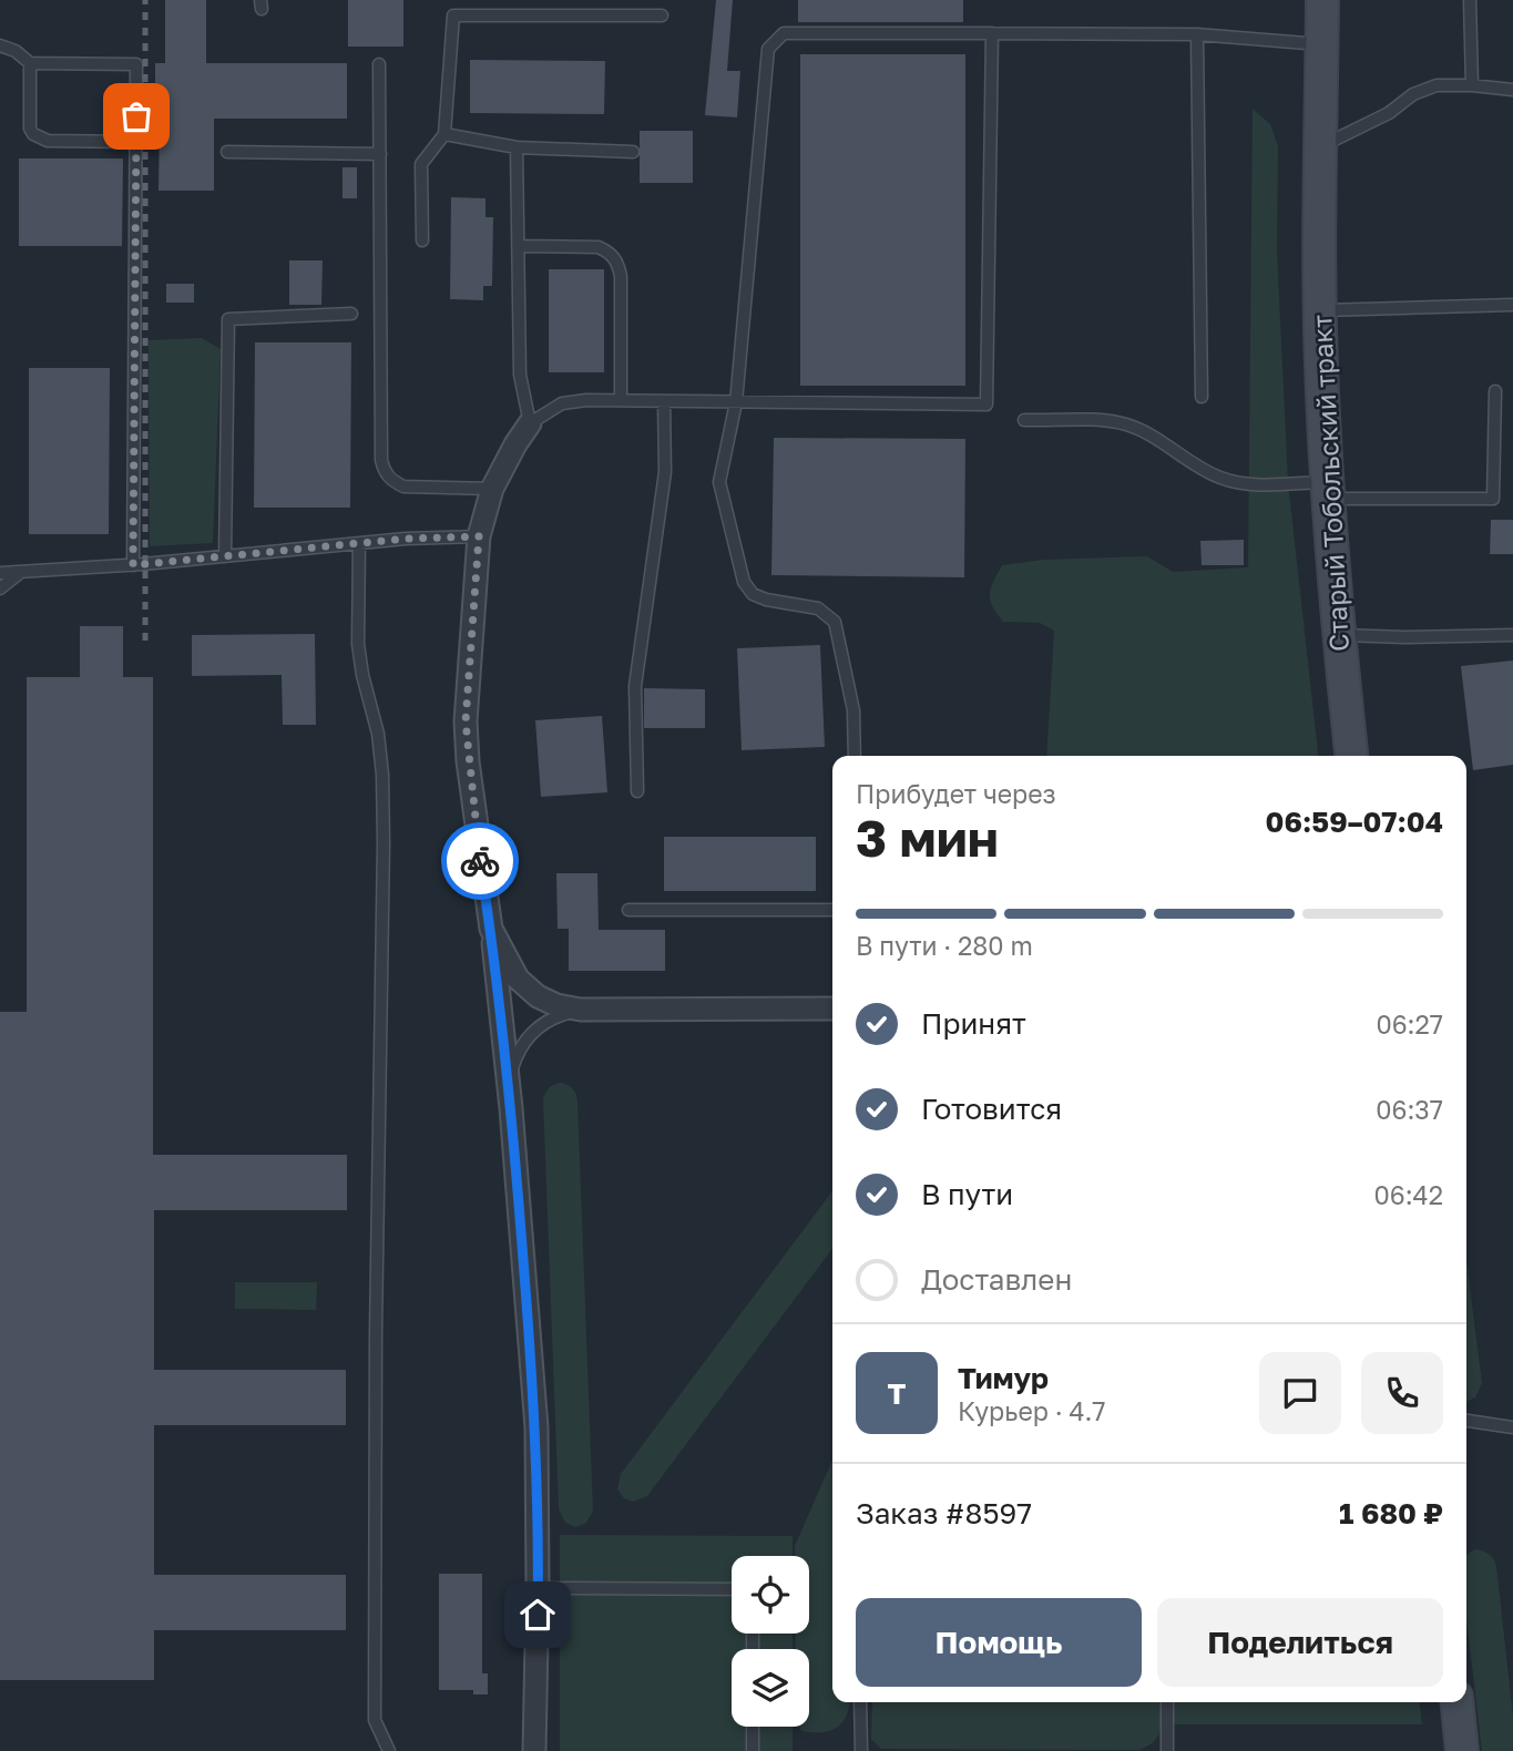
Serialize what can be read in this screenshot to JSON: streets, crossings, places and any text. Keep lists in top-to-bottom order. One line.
{"streets":{"street":["Старый Тобольский тракт"]},"page":{"heading":["3 мин","Прибудет через","06:59–07:04"],"panel":["Тимур","Курьер · 4.7","Заказ #8597","1 680 ₽"],"bar":"В пути · 280 m","list":[["Принят","06:27"],["Готовится","06:37"],["В пути","06:42"],"Доставлен"],"round":"Т","buttons":["Помощь","Поделиться"]}}
